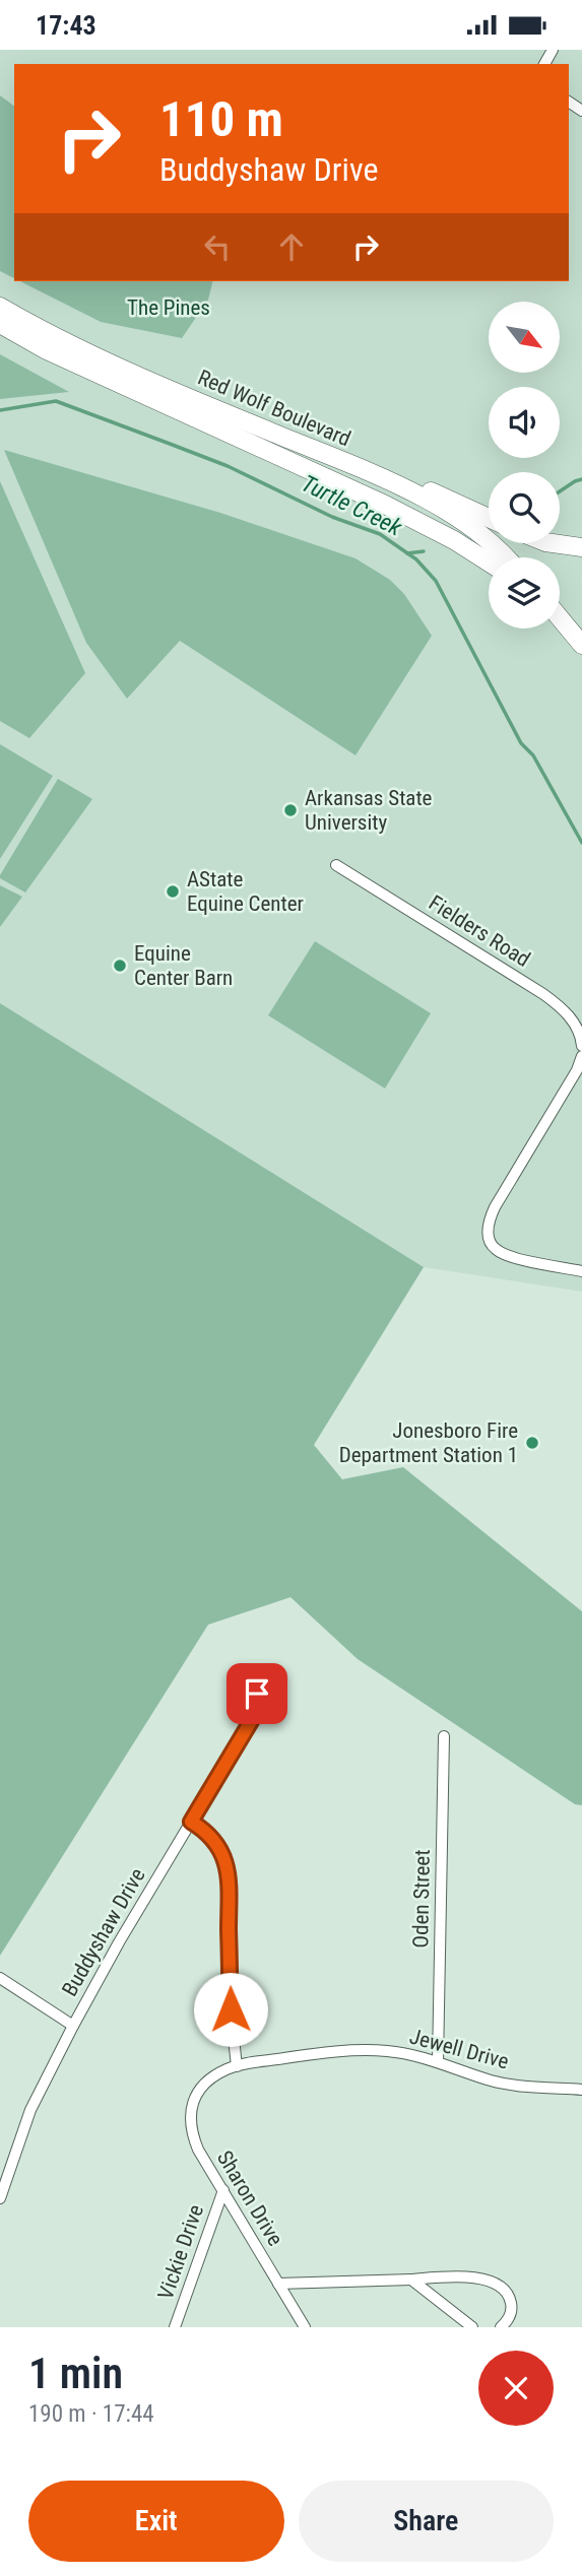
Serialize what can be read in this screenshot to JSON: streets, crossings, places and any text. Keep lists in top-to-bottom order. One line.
{"streets":{"highway":["Red Wolf Boulevard"],"street":["Fielders Road","Oden Street","Buddyshaw Drive","Jewell Drive","Sharon Drive","Vickie Drive"]},"crossings":[["Oden Street","Jewell Drive"],["Jewell Drive","Sharon Drive"],["Sharon Drive","Vickie Drive"]],"water":["Turtle Creek"],"parks":["The Pines"],"places":["Arkansas State University","AState Equine Center","Equine Center Barn","Jonesboro Fire Department Station 1"],"north":"bottom right","page":{"status":"17:43","turn":["110 m","Buddyshaw Drive"],"heading":["1 min","190 m · 17:44"],"buttons":["Exit","Share"]}}
